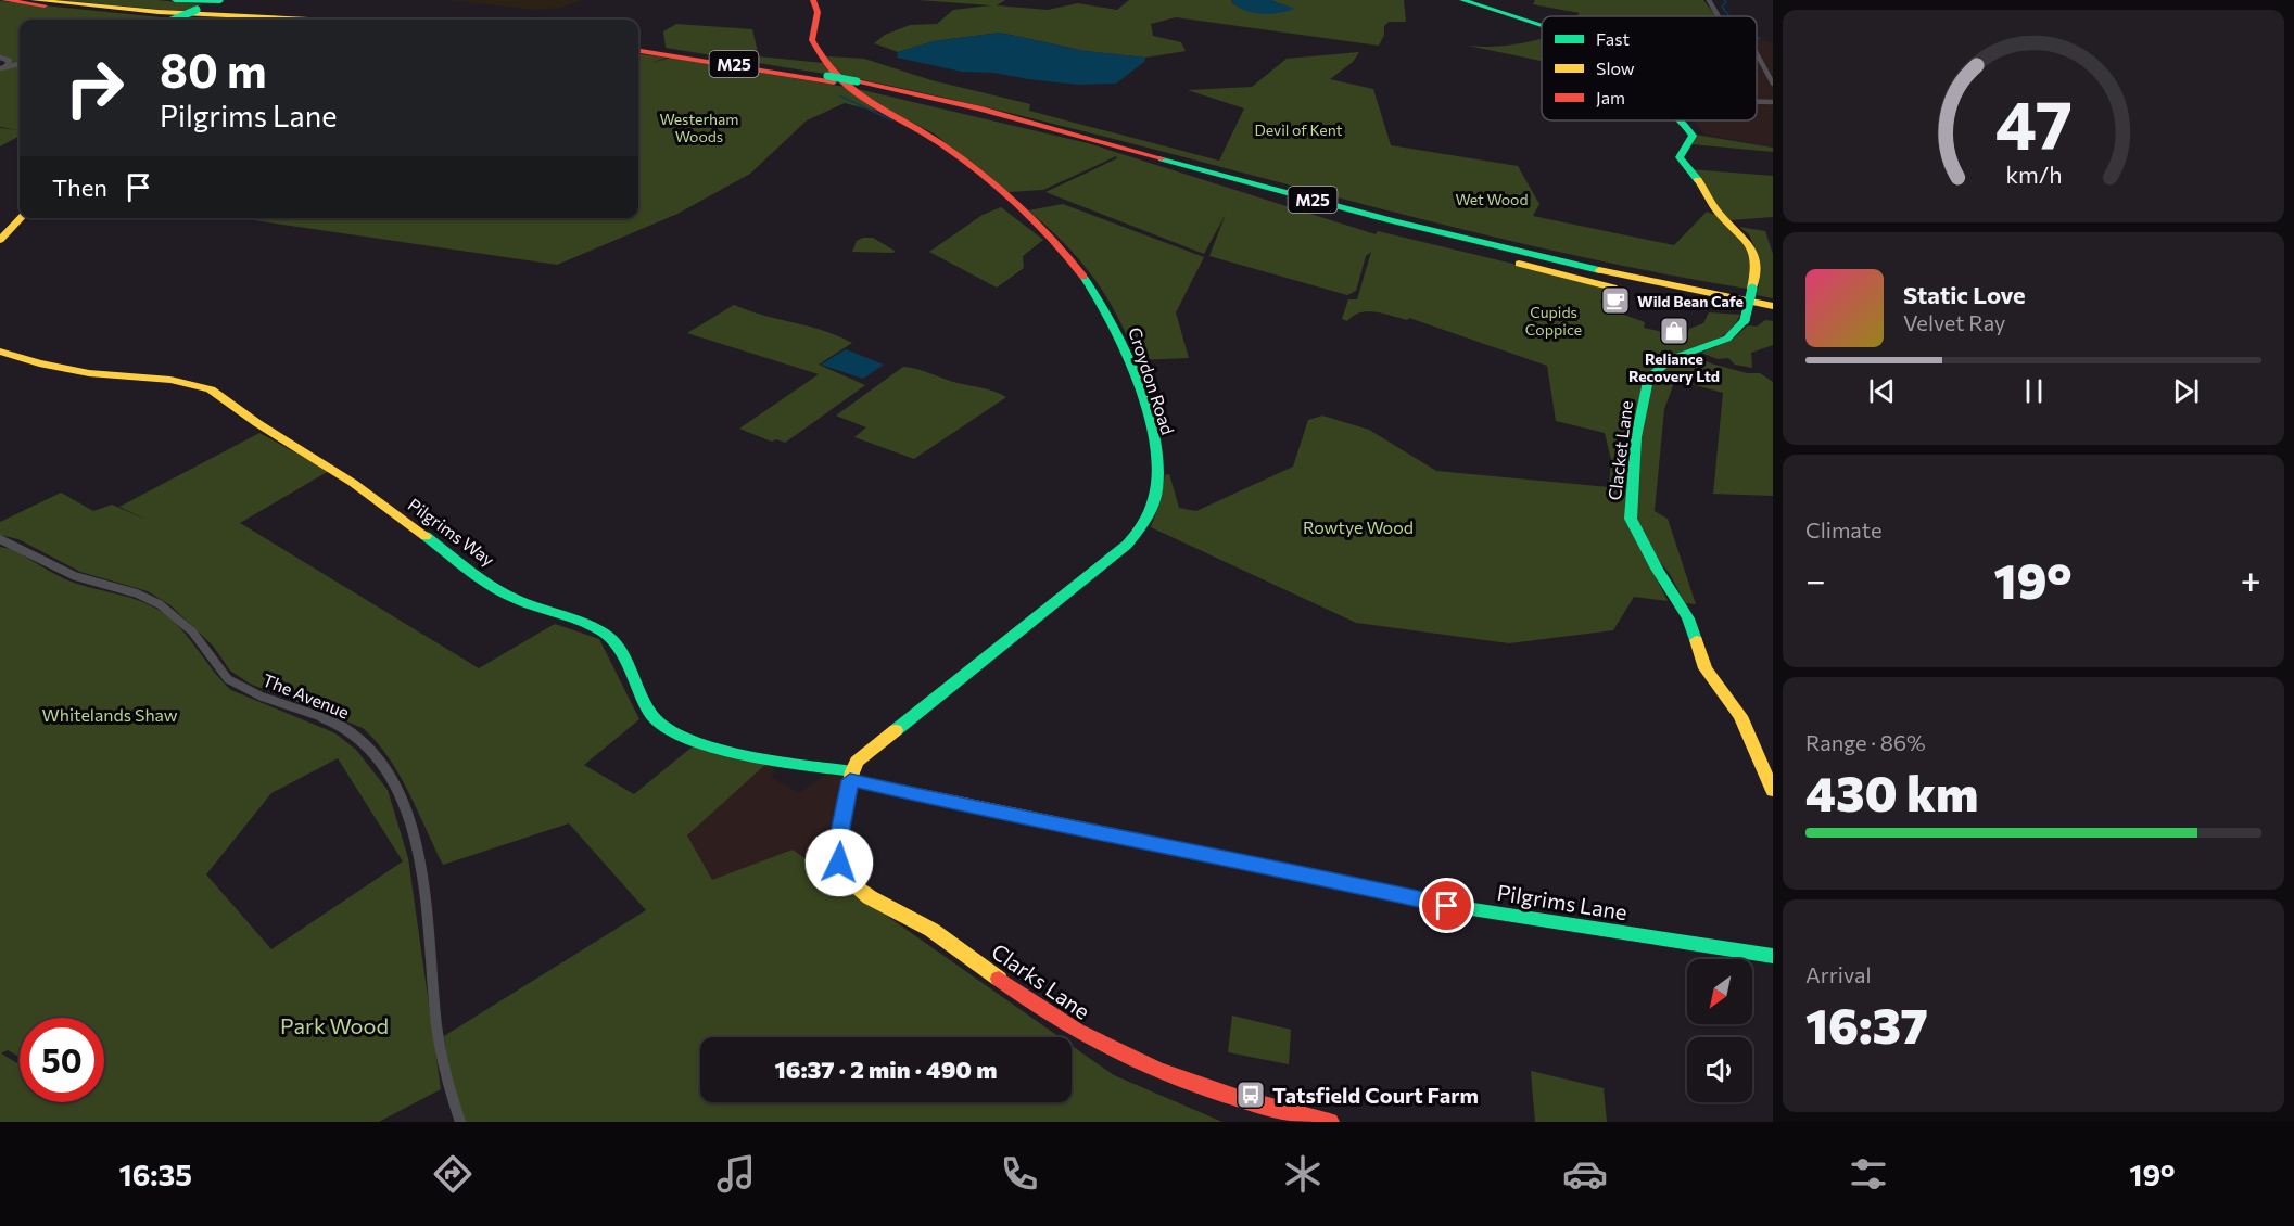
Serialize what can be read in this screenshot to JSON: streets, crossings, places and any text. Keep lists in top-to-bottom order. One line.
{"streets":{"main road":["M25","Croydon Road","Clacket Lane","Pilgrims Way","Pilgrims Lane","Clarks Lane"],"street":["The Avenue"]},"crossings":[["Croydon Road","Pilgrims Way"],["Croydon Road","Pilgrims Lane"],["Croydon Road","Clarks Lane"],["Pilgrims Way","Pilgrims Lane"],["Pilgrims Way","Clarks Lane"],["Pilgrims Lane","Clarks Lane"]],"parks":["Westerham Woods","Devil of Kent","Wet Wood","Cupids Coppice","Rowtye Wood","Whitelands Shaw","Park Wood"],"places":{"cafe":["Wild Bean Cafe"],"shop":["Reliance Recovery Ltd"],"bus stop":["Tatsfield Court Farm"]},"legend":["Fast","Slow","Jam"],"north":"bottom left","page":{"turn":["80 m","Pilgrims Lane"],"then":"Then","song":["Static Love","Velvet Ray"],"tile":["Climate",["Range · 86%","430 km"],["Arrival","16:37"]],"heat":["−","19°","+"],"limit":"50","trip":"16:37 · 2 min · 490 m","tabs":["16:35","19°"],"gauge":["47","km/h"]}}
